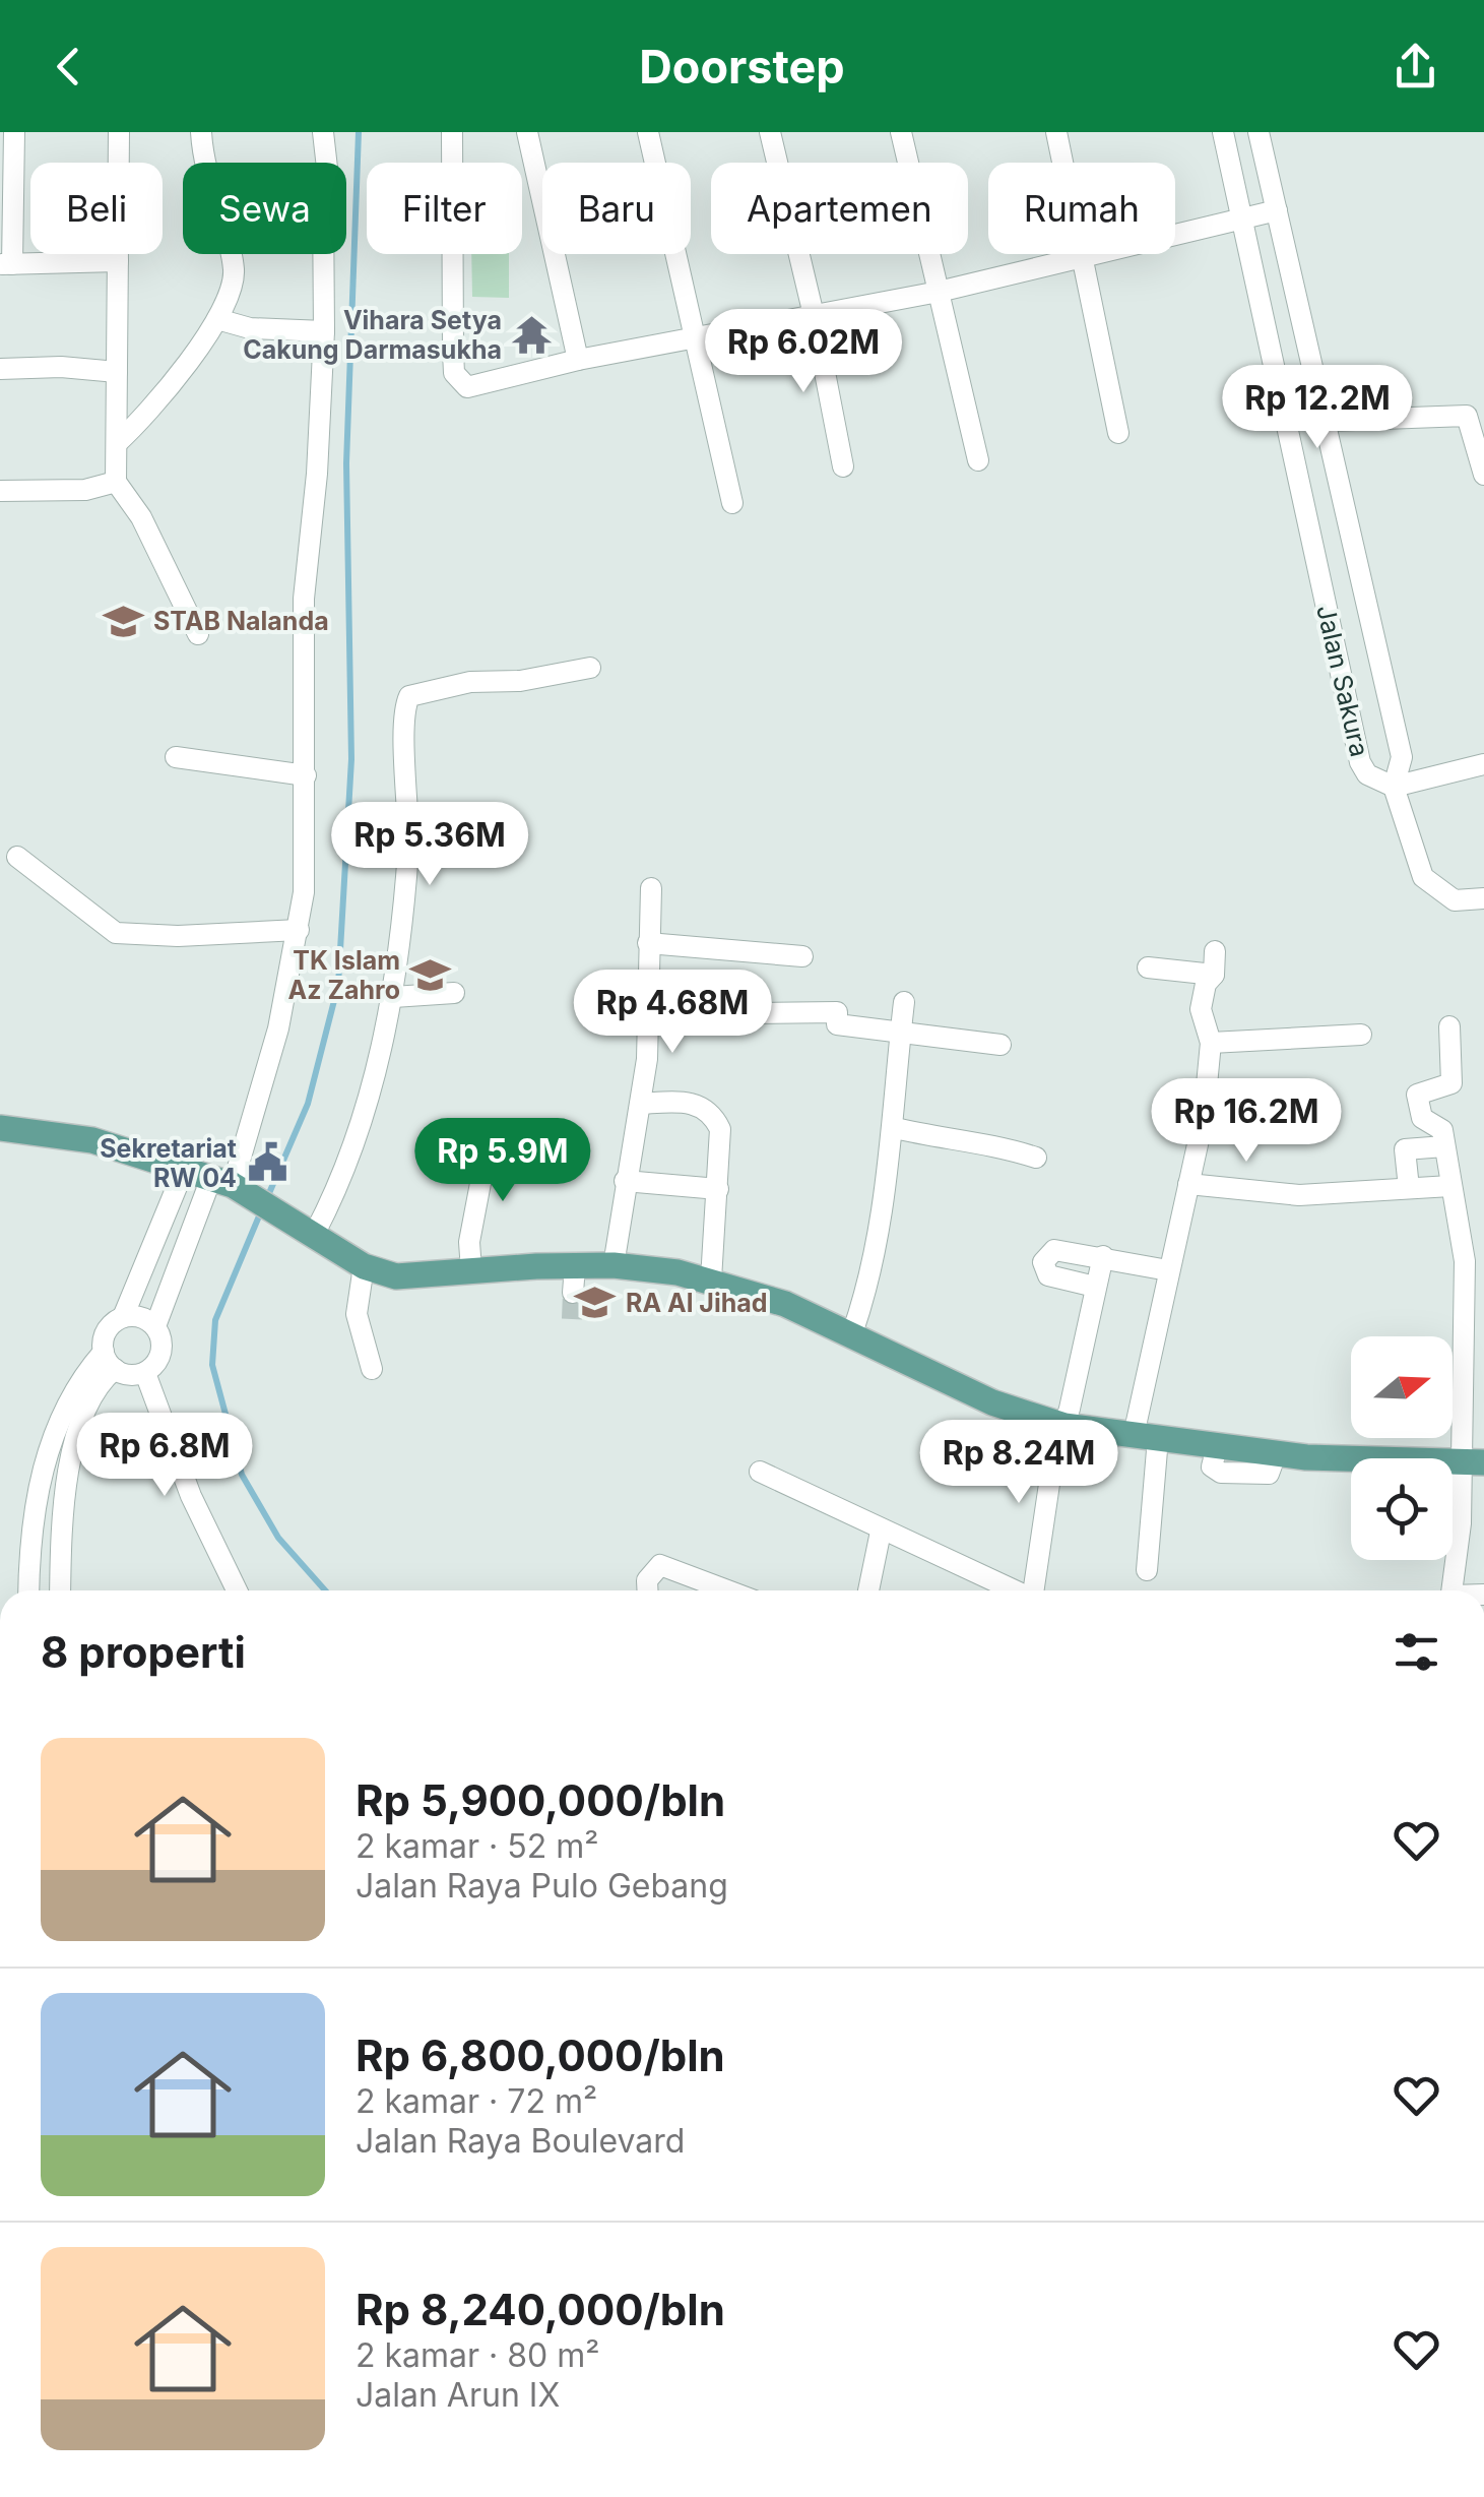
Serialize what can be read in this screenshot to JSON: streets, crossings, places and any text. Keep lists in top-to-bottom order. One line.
{"streets":{"street":["Jalan Sakura"]},"places":{"temple":["Vihara Setya Cakung Darmasukha"],"school or university":["STAB Nalanda","TK Islam Az Zahro","RA Al Jihad"],"public building":["Sekretariat RW 04"]},"north":"right","page":{"header":"Doorstep","chip":["Beli","Sewa","Filter","Baru","Apartemen","Rumah"],"price":["Rp 6.02M","Rp 12.2M","Rp 5.36M","Rp 4.68M","Rp 16.2M","Rp 5.9M","Rp 6.8M","Rp 8.24M"],"heading":"8 properti","list":[{"name":"Rp 5,900,000/bln","note":"2 kamar · 52 m² · Jalan Raya Pulo Gebang"},{"name":"Rp 6,800,000/bln","note":"2 kamar · 72 m² · Jalan Raya Boulevard"},{"name":"Rp 8,240,000/bln","note":"2 kamar · 80 m² · Jalan Arun IX"}]}}
